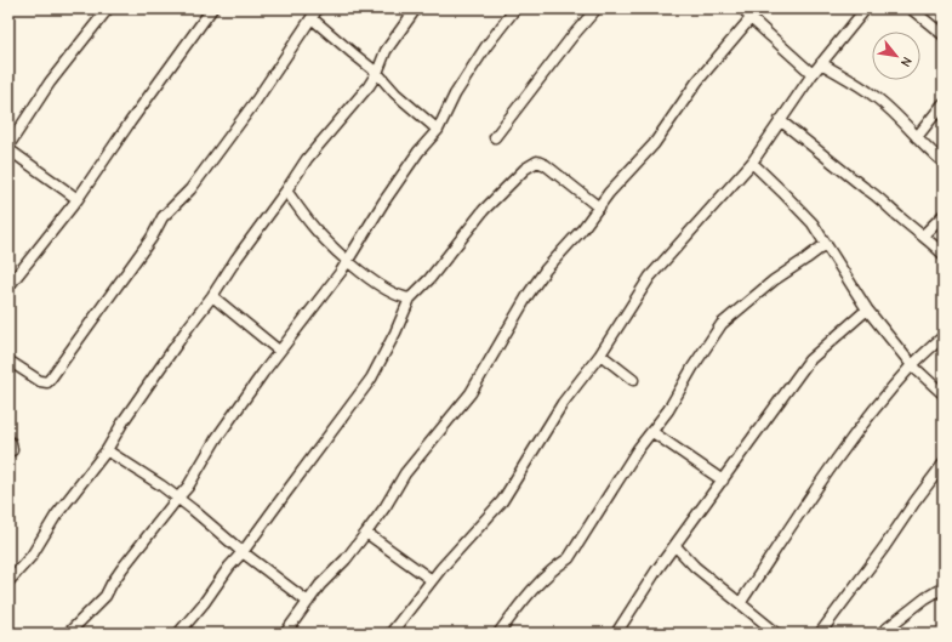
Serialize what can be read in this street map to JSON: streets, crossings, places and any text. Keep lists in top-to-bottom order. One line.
{"north":"bottom right"}
